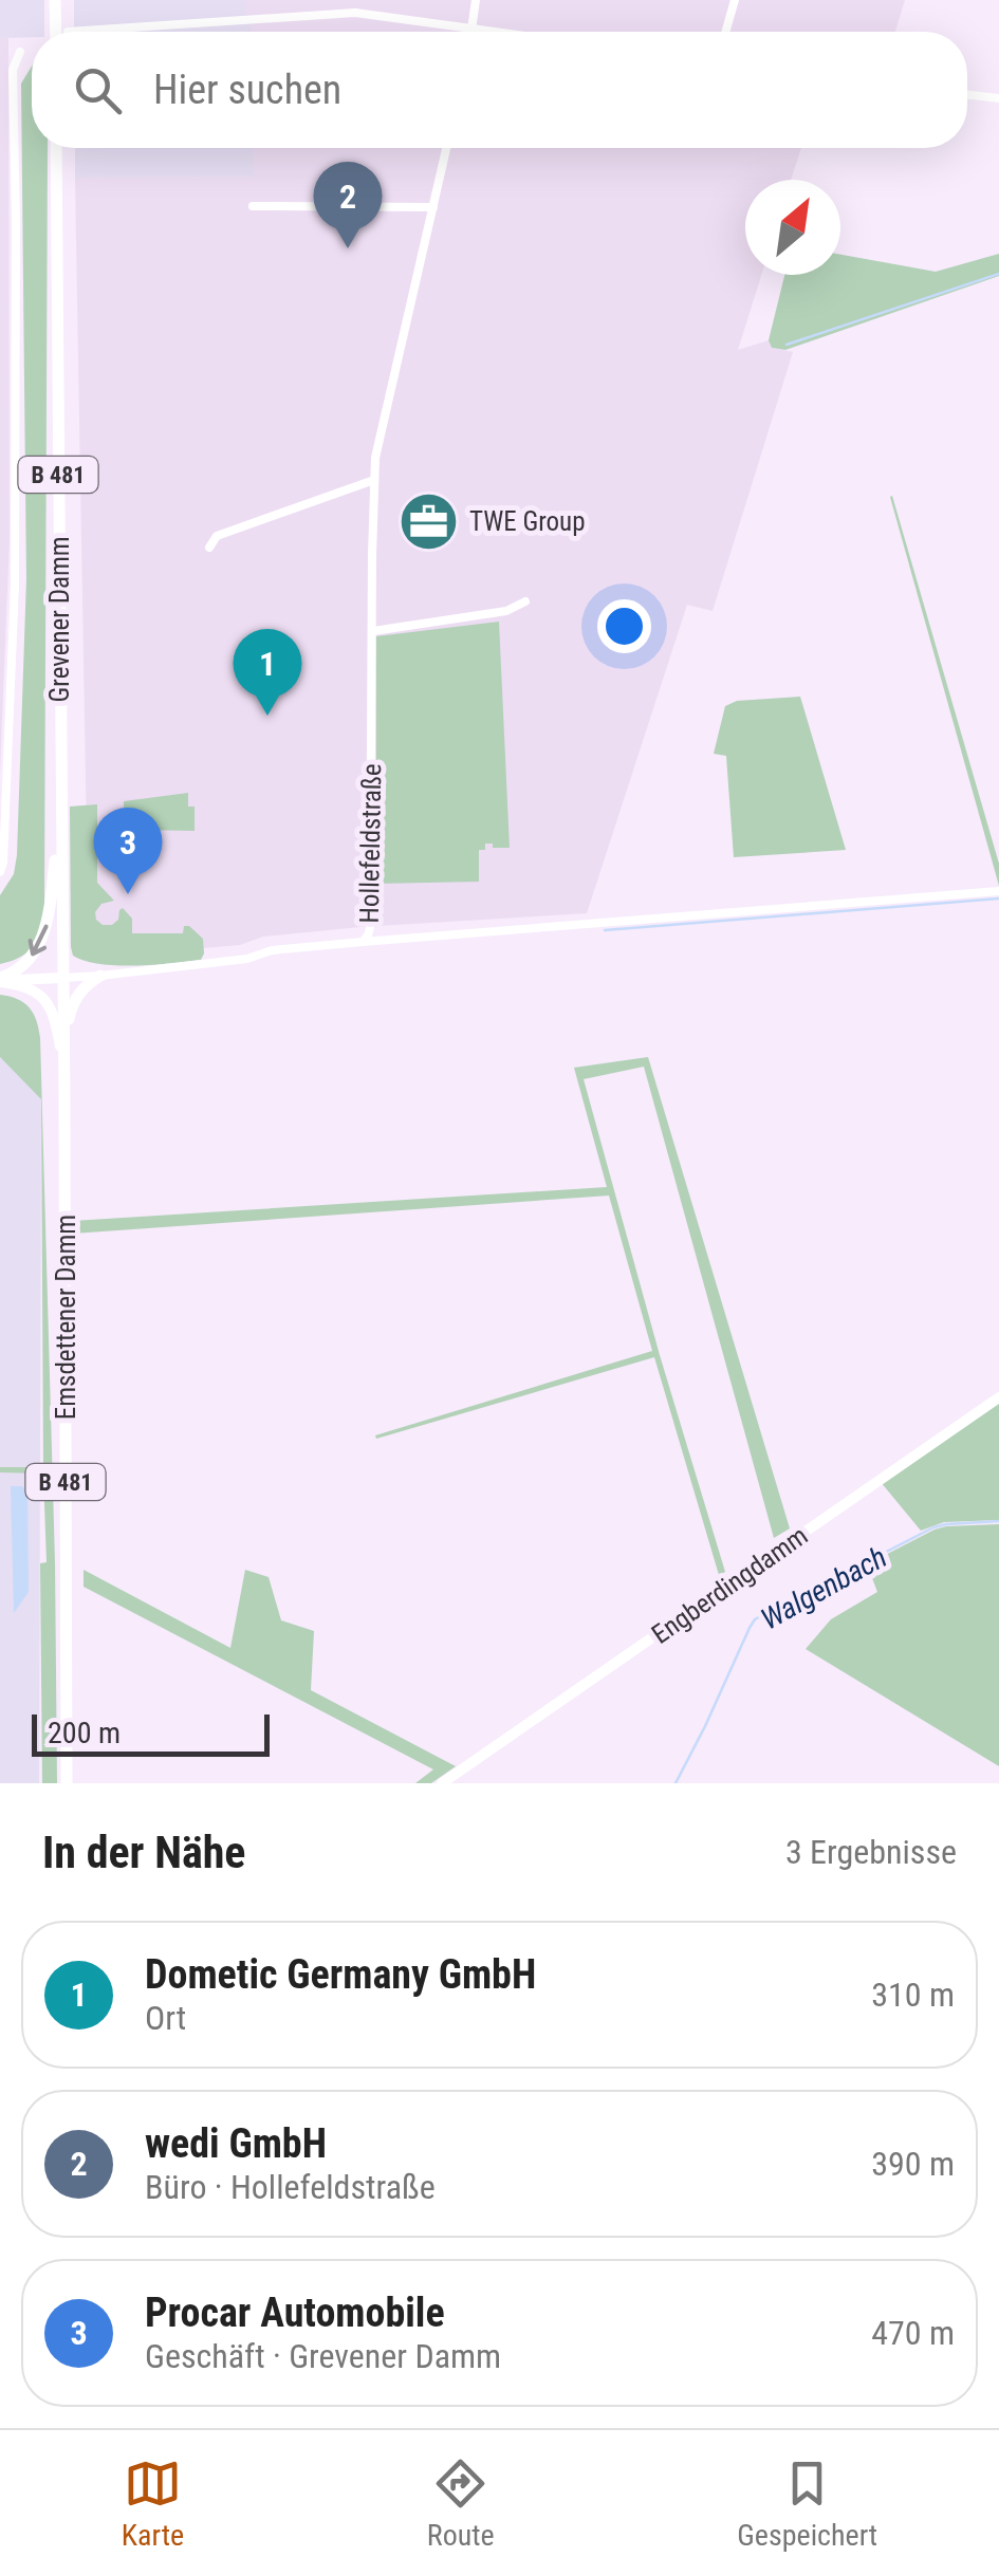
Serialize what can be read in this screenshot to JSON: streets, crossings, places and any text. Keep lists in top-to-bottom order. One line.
{"streets":{"main road":["B 481","Grevener Damm","Emsdettener Damm"],"street":["Hollefeldstraße","Engberdingdamm"]},"crossings":[["Grevener Damm","Hollefeldstraße"],["Grevener Damm","Emsdettener Damm"],["Hollefeldstraße","Emsdettener Damm"]],"water":["Walgenbach"],"places":{"office":["TWE Group"]},"scale_bar":"200 m","north":"top right","page":{"search":"Hier suchen","pins":["2","1","3"],"scale":"200 m","heading":["In der Nähe","3 Ergebnisse"],"list":[{"mark":"1","name":"Dometic Germany GmbH","note":"Ort","value":"310 m"},{"mark":"2","name":"wedi GmbH","note":"Büro · Hollefeldstraße","value":"390 m"},{"mark":"3","name":"Procar Automobile","note":"Geschäft · Grevener Damm","value":"470 m"}],"nav":["Karte","Route","Gespeichert"]}}
